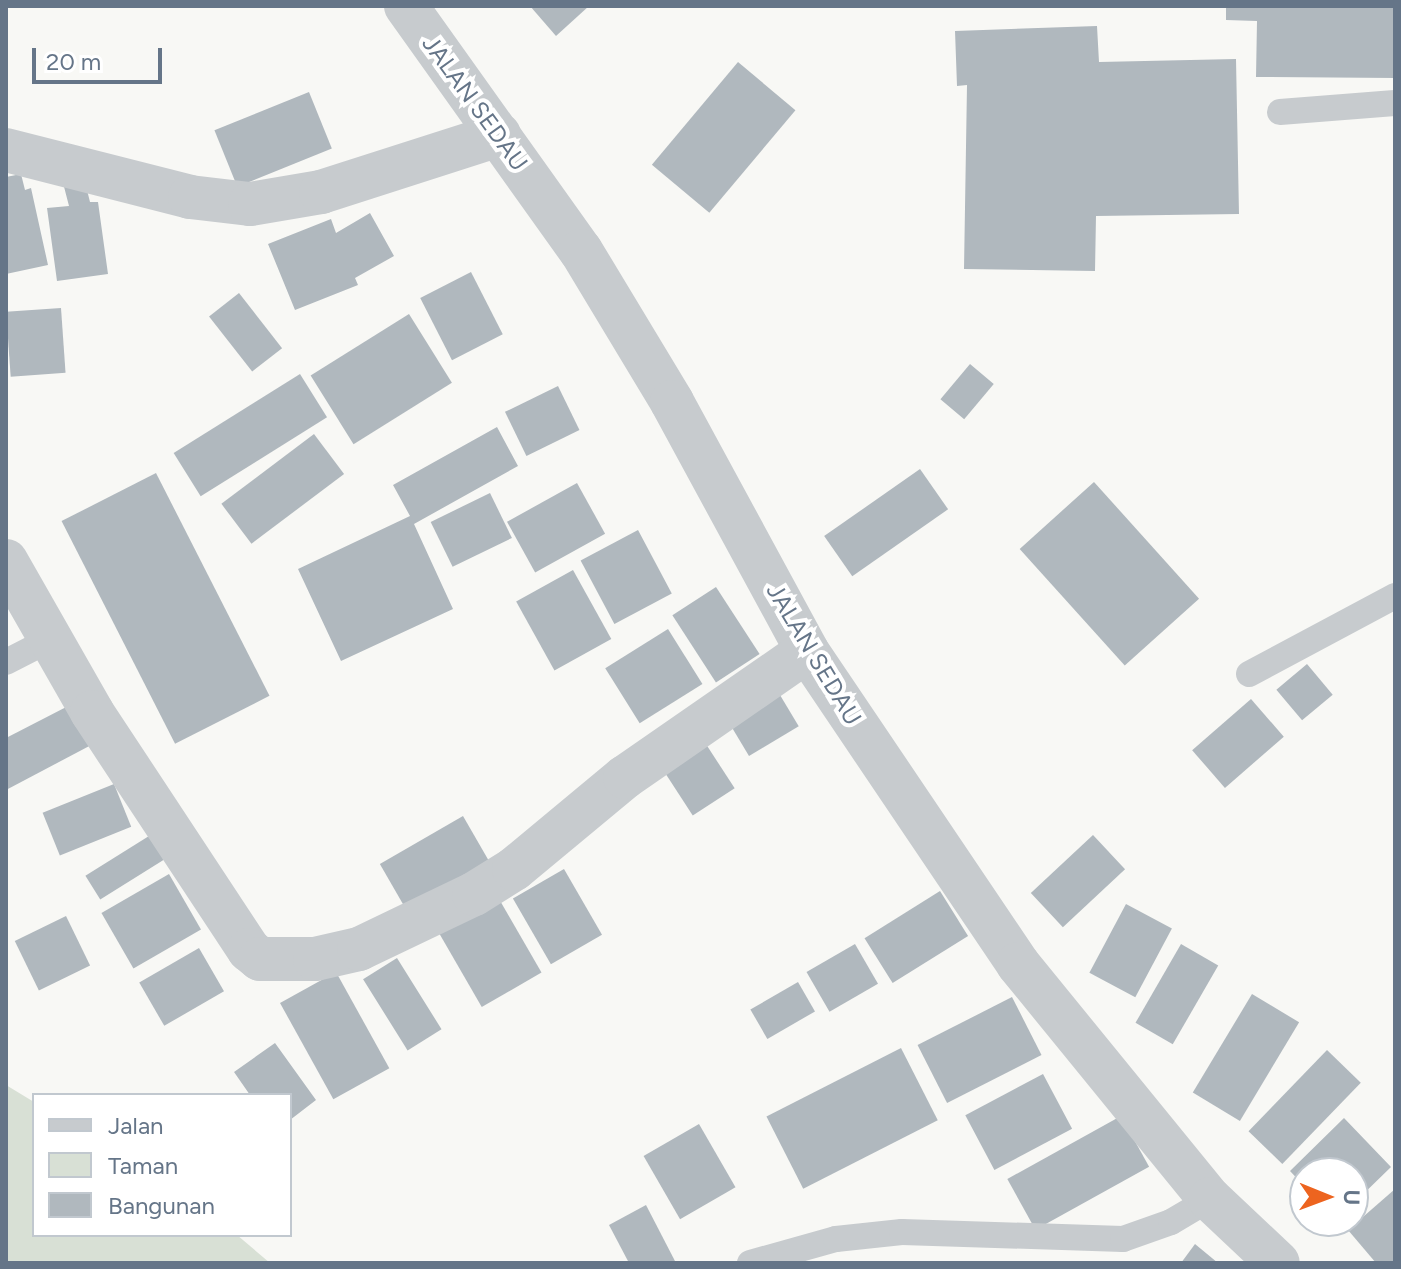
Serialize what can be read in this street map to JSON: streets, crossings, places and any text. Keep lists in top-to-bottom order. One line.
{"streets":{"street":["JALAN SEDAU"]},"legend":["Jalan","Taman","Bangunan"],"scale_bar":"20 m","north":"right"}
